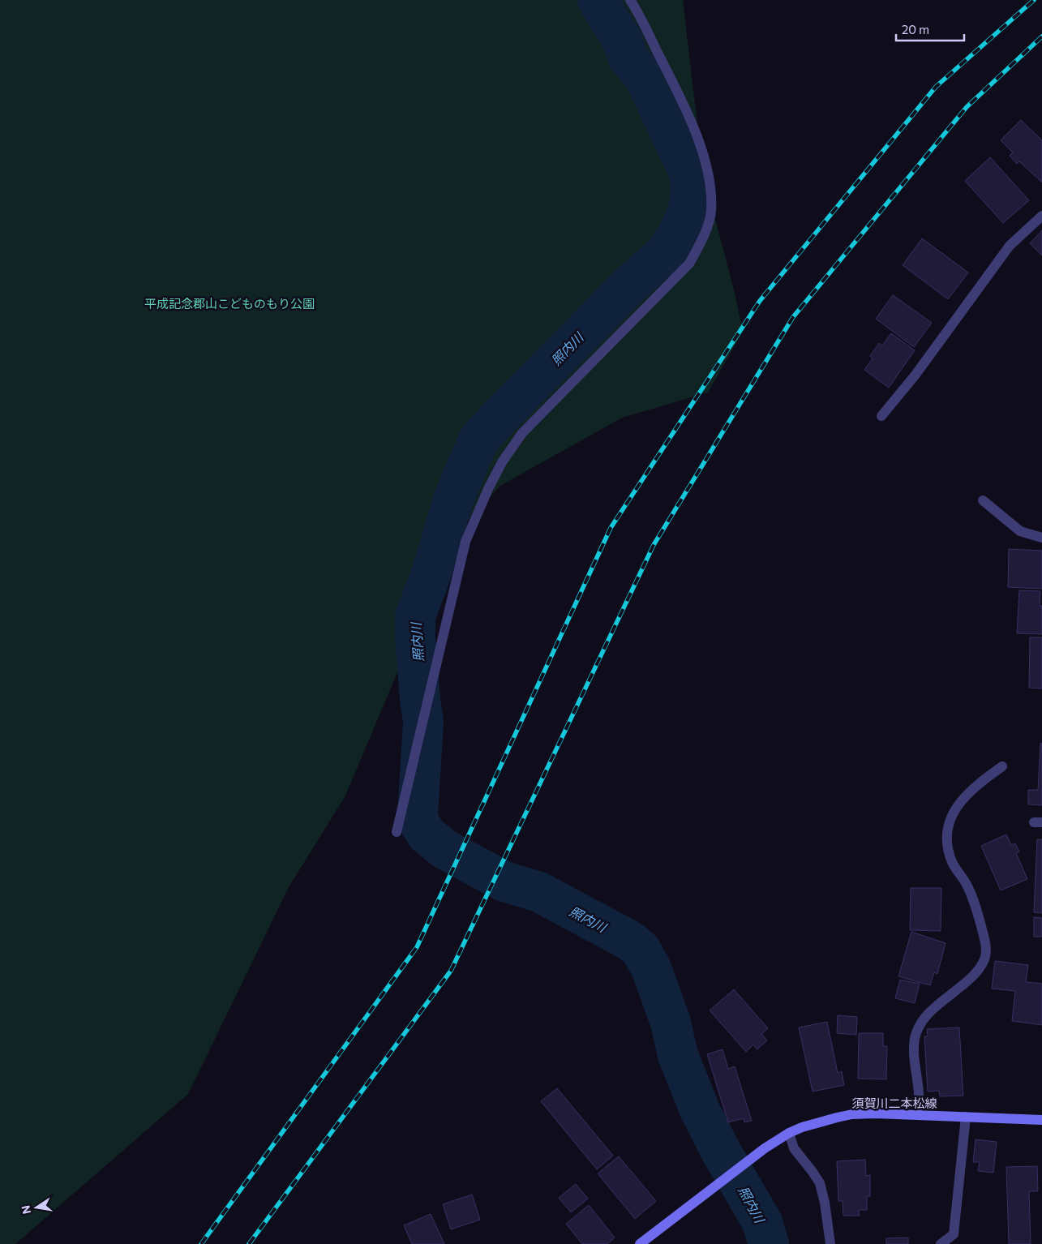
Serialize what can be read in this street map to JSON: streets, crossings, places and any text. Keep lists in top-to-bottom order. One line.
{"streets":{"main road":["須賀川二本松線"]},"water":["照内川"],"parks":["平成記念郡山こどものもり公園"],"scale_bar":"20 m","north":"left"}
